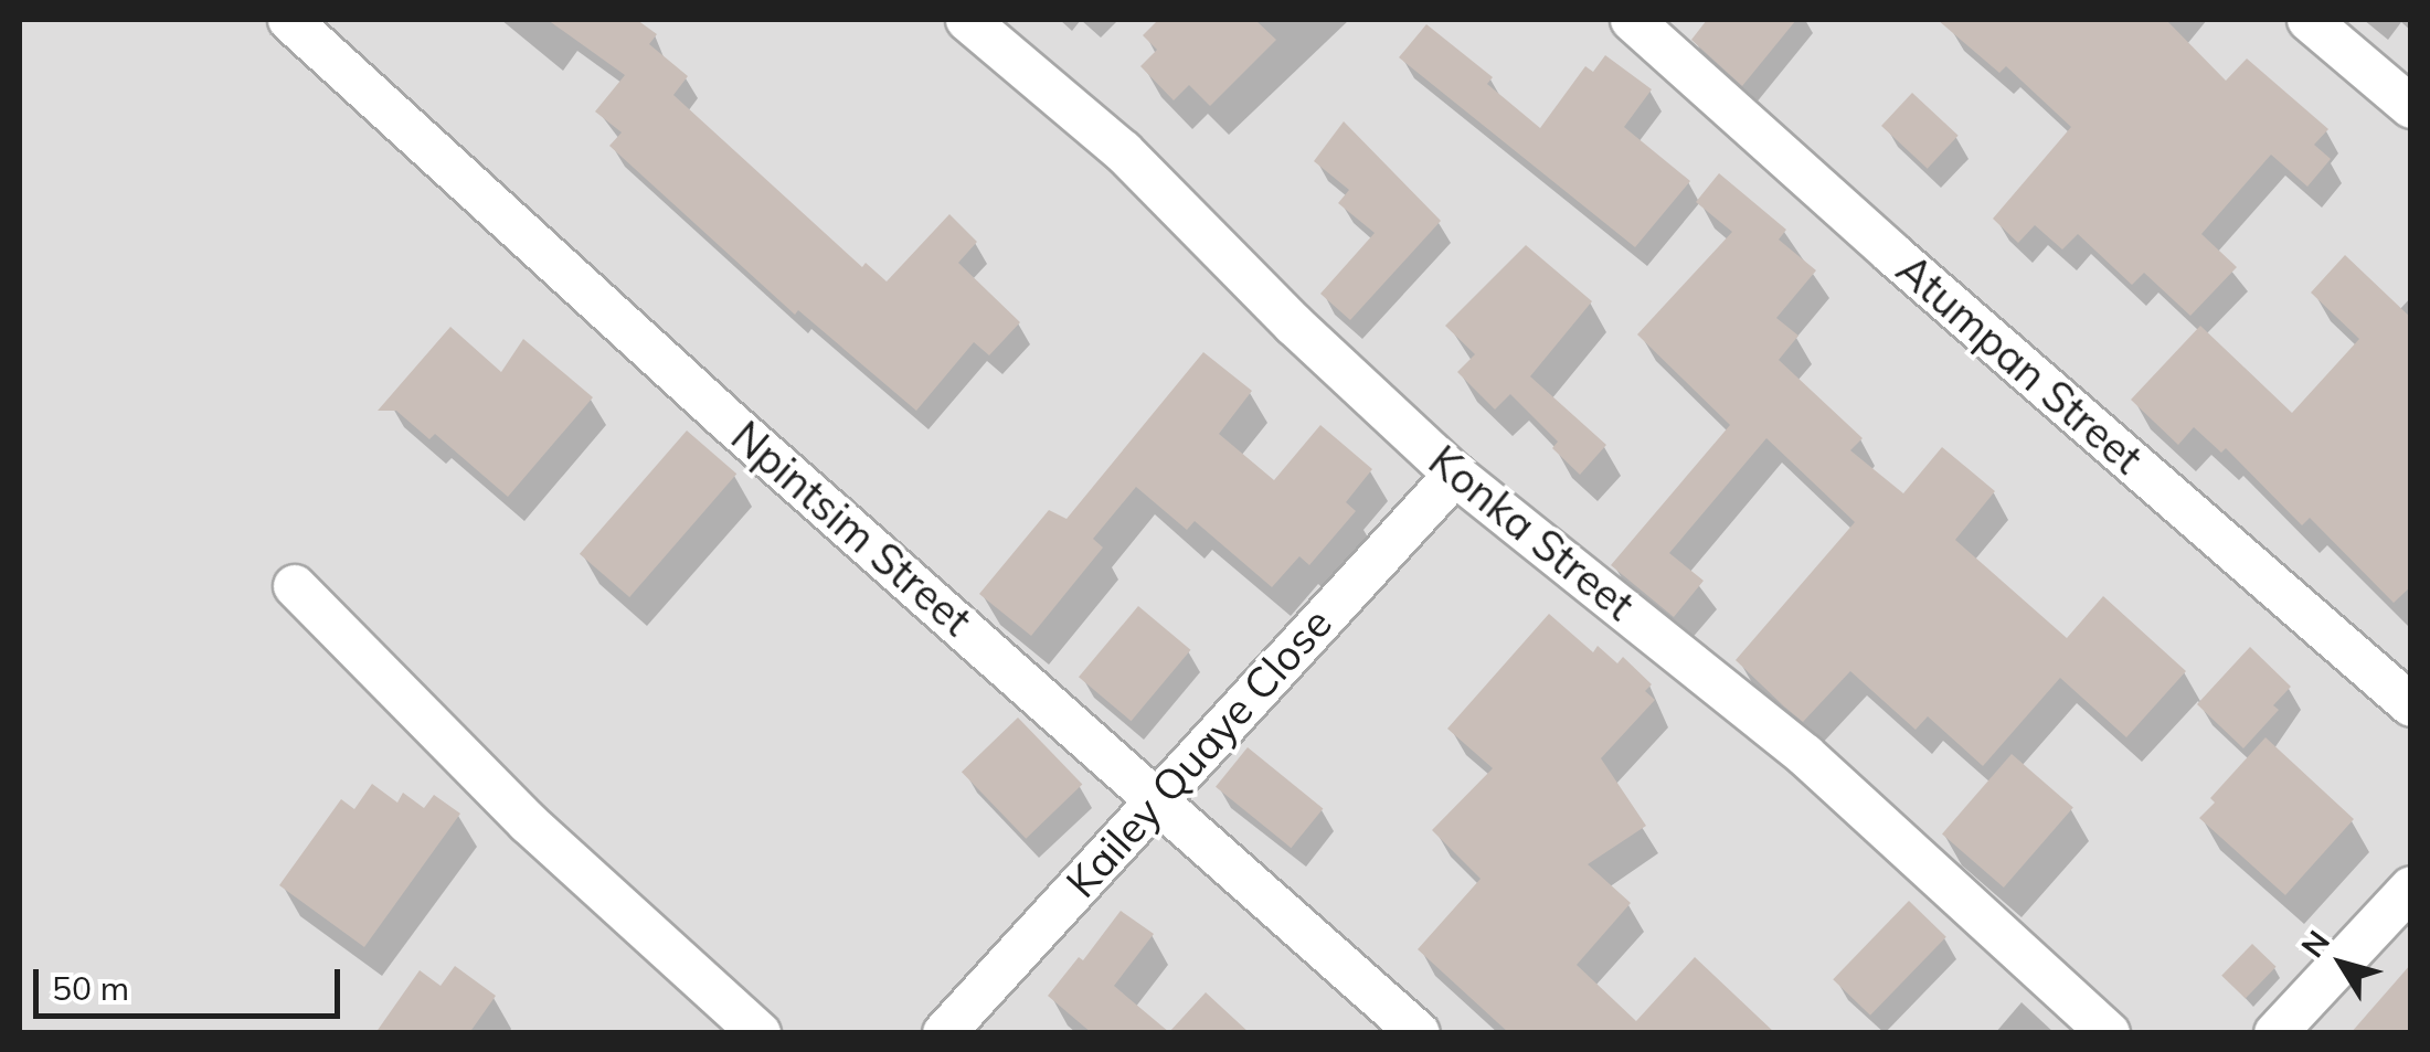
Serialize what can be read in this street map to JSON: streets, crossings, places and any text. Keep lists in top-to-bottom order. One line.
{"streets":{"street":["Atumpan Street","Npintsim Street","Konka Street","Kailey Quaye Close"]},"crossings":[["Npintsim Street","Kailey Quaye Close"],["Konka Street","Kailey Quaye Close"]],"scale_bar":"50 m","north":"top left"}
